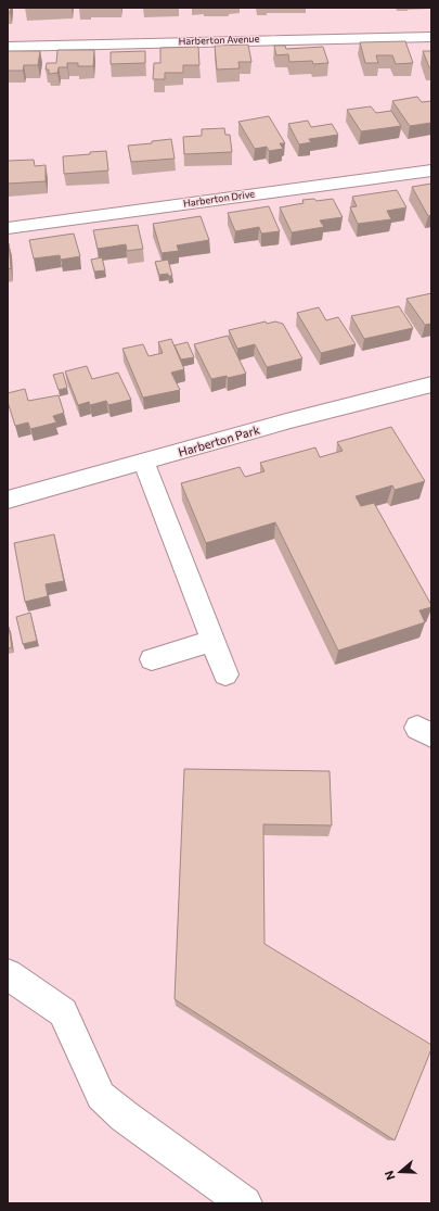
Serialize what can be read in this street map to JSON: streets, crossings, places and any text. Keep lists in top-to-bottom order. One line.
{"streets":{"street":["Harberton Avenue","Harberton Drive","Harberton Park"]},"north":"left"}
